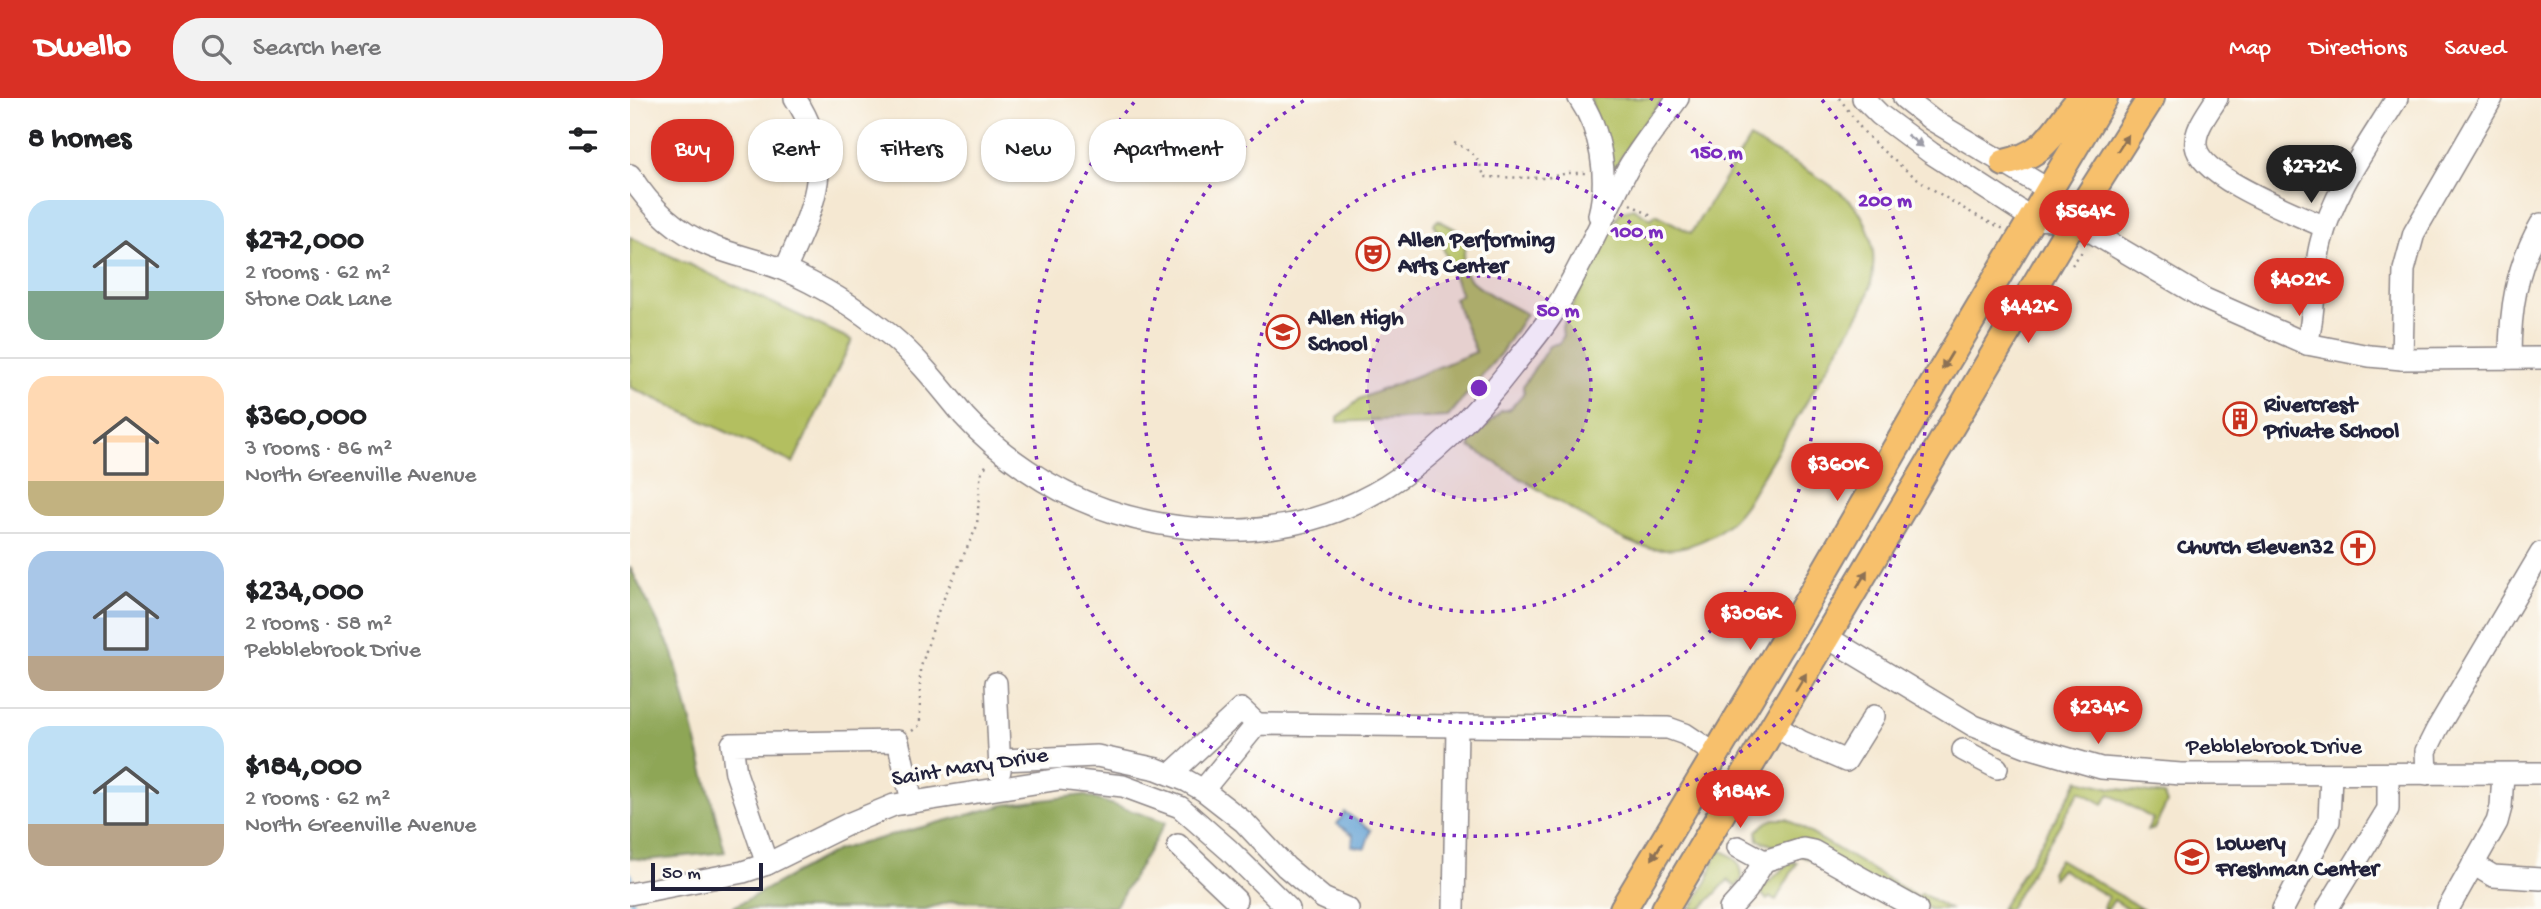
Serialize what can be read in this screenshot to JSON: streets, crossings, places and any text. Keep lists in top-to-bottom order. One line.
{"streets":{"street":["Pebblebrook Drive","Saint Mary Drive"]},"places":{"theatre":["Allen Performing Arts Center"],"school or university":["Allen High School","Lowery Freshman Center"],"building":["Rivercrest Private School"],"church":["Church Eleven32"]},"scale_bar":"50 m","page":{"header":"Dwello","search":"Search here","nav":["Map","Directions","Saved"],"heading":"8 homes","chip":["Buy","Rent","Filters","New","Apartment"],"price":["$272K","$564K","$402K","$442K","$360K","$306K","$234K","$184K"],"list":[{"name":"$272,000","note":"2 rooms · 62 m² · Stone Oak Lane"},{"name":"$360,000","note":"3 rooms · 86 m² · North Greenville Avenue"},{"name":"$234,000","note":"2 rooms · 58 m² · Pebblebrook Drive"},{"name":"$184,000","note":"2 rooms · 62 m² · North Greenville Avenue"}],"scale":"50 m"},"rings":["150 m","200 m","100 m","50 m"]}
